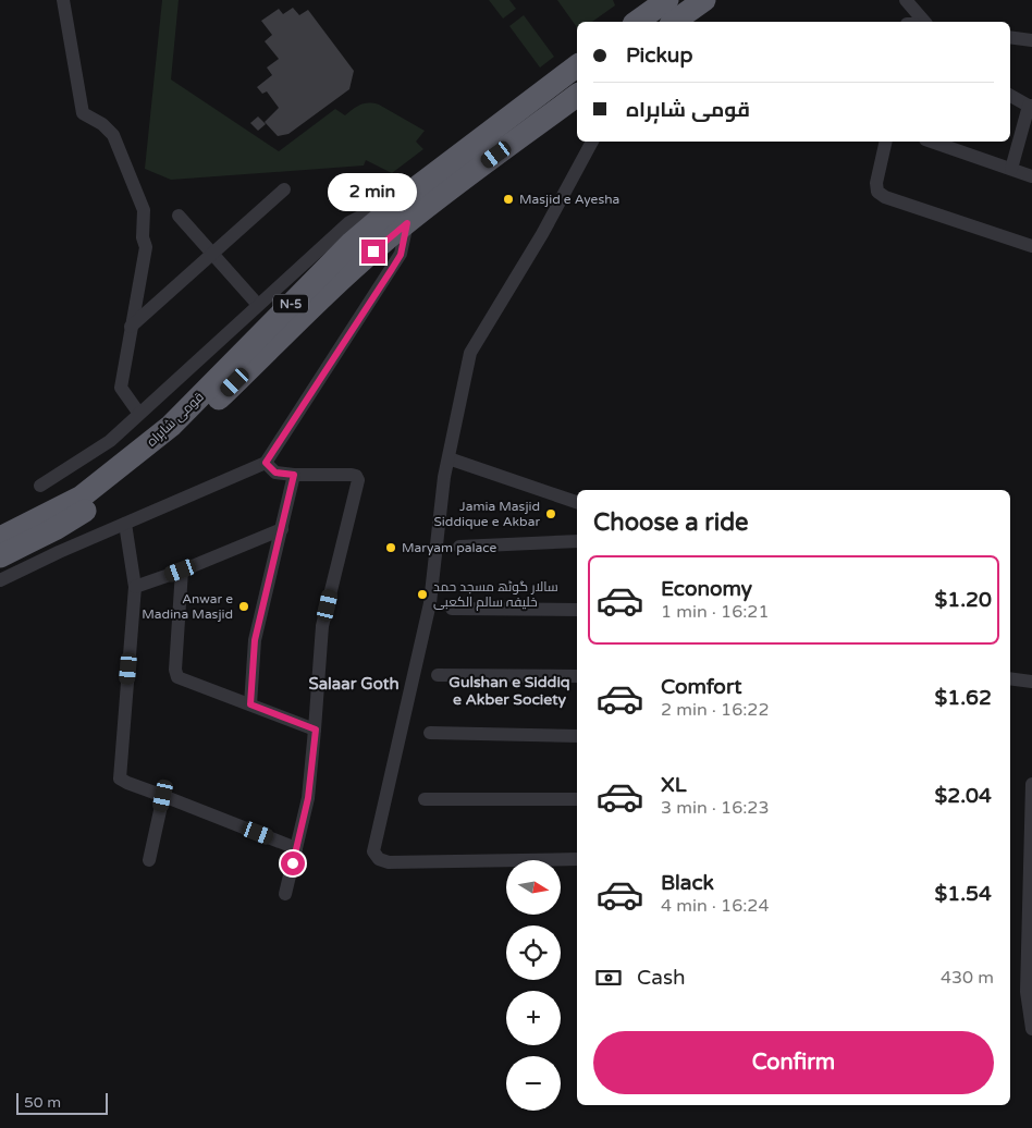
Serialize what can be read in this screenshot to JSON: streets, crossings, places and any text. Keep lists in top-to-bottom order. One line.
{"streets":{"highway":["N-5","قومی شاہراہ"]},"districts":["Gulshan e Siddiq e Akber Society","Salaar Goth"],"places":["Masjid e Ayesha","Jamia Masjid Siddique e Akbar","Maryam palace","سالار گوٹھ مسجد حمد خلیفہ سالم الکعبی","Anwar e Madina Masjid"],"scale_bar":"50 m","north":"right","page":{"banner":["Pickup","قومی شاہراہ"],"bubble":"2 min","heading":"Choose a ride","list":[{"name":"Economy","note":"1 min · 16:21","value":"$1.20"},{"name":"Comfort","note":"2 min · 16:22","value":"$1.62"},{"name":"XL","note":"3 min · 16:23","value":"$2.04"},{"name":"Black","note":"4 min · 16:24","value":"$1.54"}],"map_buttons":["+","−"],"pay":["Cash","430 m"],"buttons":"Confirm","scale":"50 m"}}
